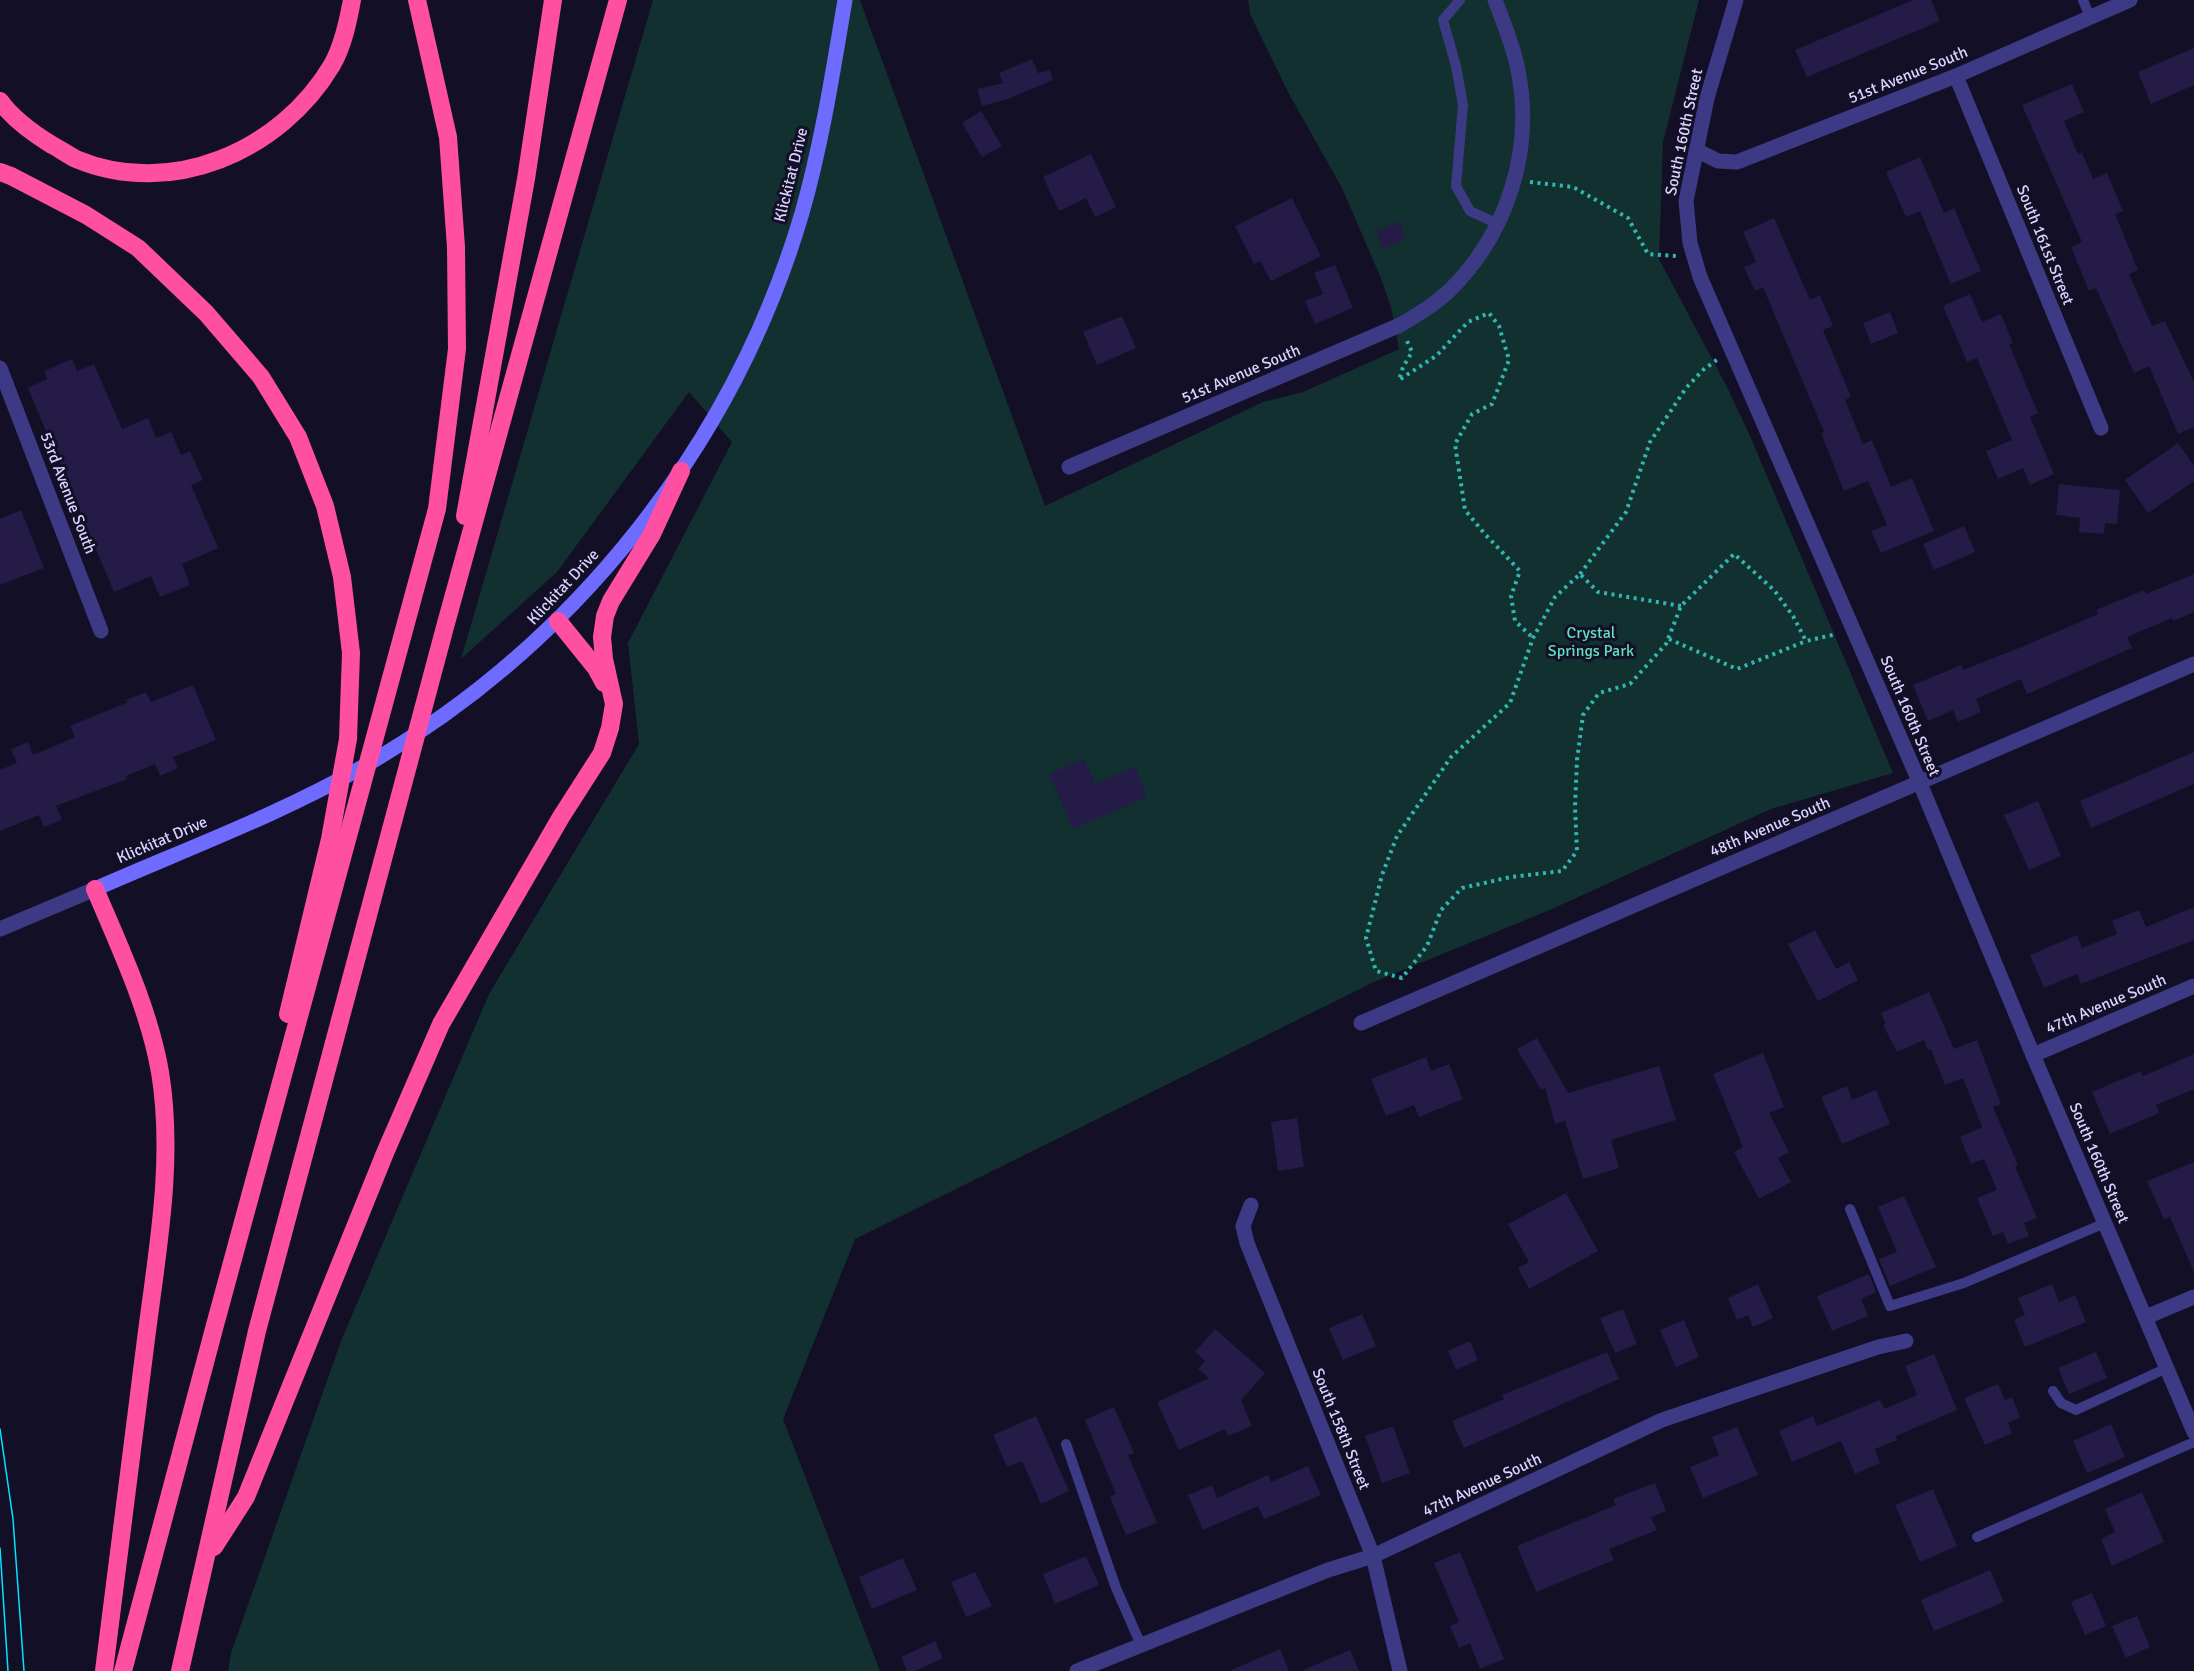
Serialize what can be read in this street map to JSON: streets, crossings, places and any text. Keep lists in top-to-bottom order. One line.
{"streets":{"main road":["Klickitat Drive"],"street":["51st Avenue South","South 160th Street","South 161st Street","53rd Avenue South","48th Avenue South","47th Avenue South","South 158th Street"]},"crossings":[["51st Avenue South","South 160th Street"],["51st Avenue South","South 161st Street"],["South 160th Street","48th Avenue South"],["South 160th Street","47th Avenue South"],["47th Avenue South","South 158th Street"]],"parks":["Crystal Springs Park"]}
